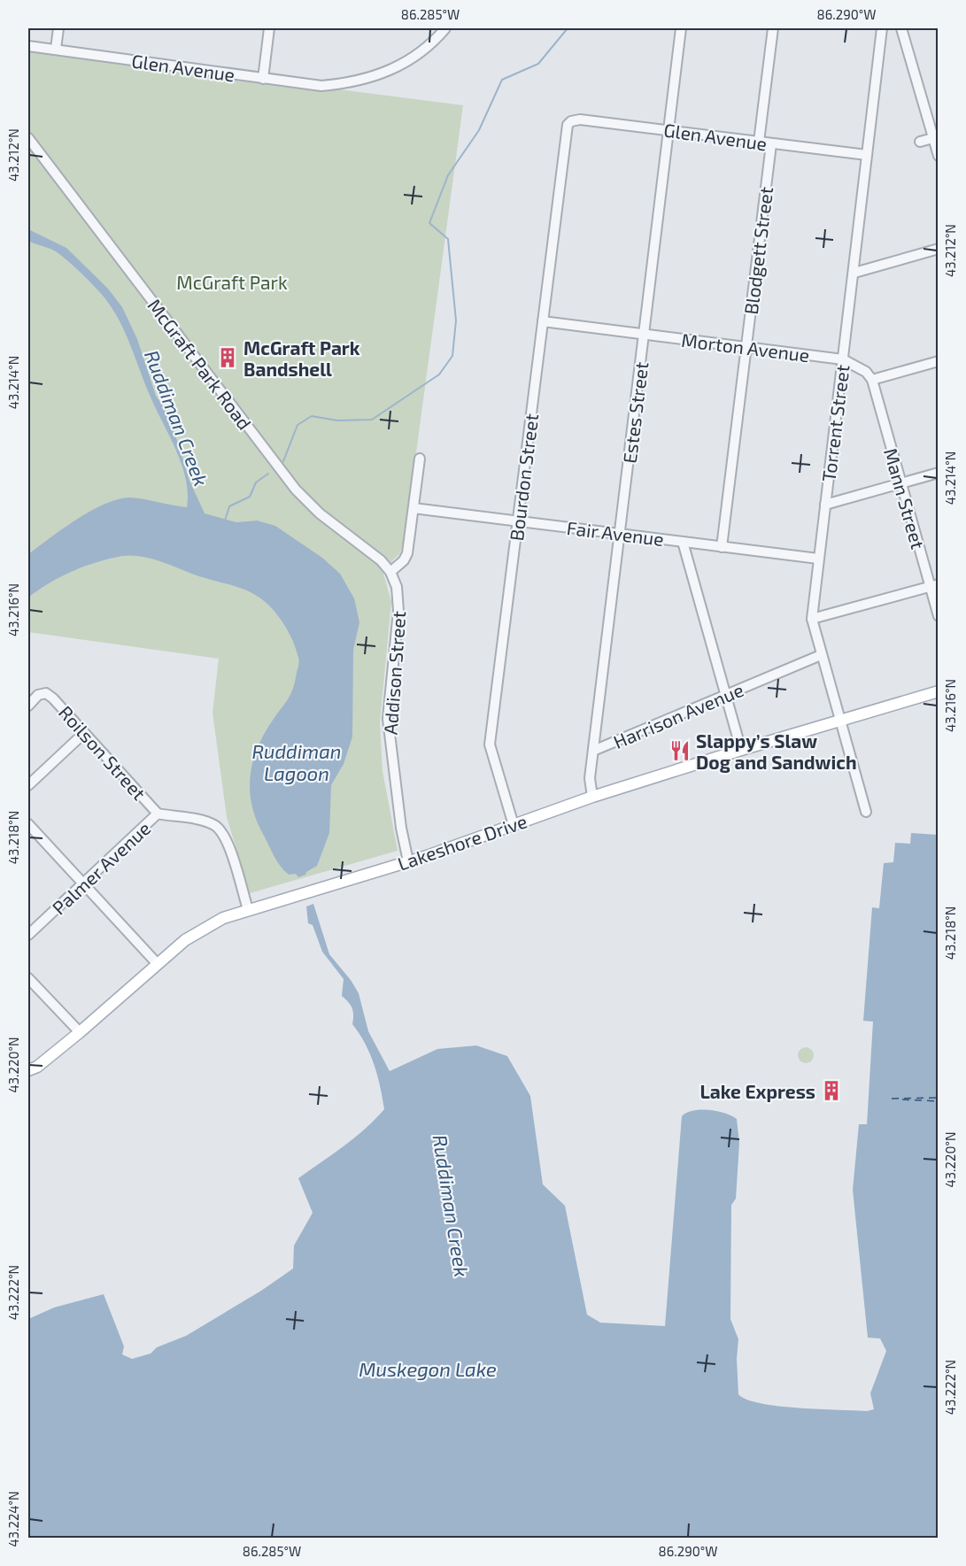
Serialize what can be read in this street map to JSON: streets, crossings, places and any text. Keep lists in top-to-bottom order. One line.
{"streets":{"main road":["Lakeshore Drive"],"street":["Glen Avenue","Blodgett Street","Morton Avenue","McGraft Park Road","Estes Street","Torrent Street","Bourdon Street","Mann Street","Fair Avenue","Addison Street","Harrison Avenue","Roilson Street","Palmer Avenue"]},"crossings":[["Glen Avenue","Blodgett Street"],["Glen Avenue","Estes Street"],["Glen Avenue","Torrent Street"],["Glen Avenue","Bourdon Street"],["Blodgett Street","Morton Avenue"],["Blodgett Street","Fair Avenue"],["Morton Avenue","Estes Street"],["Morton Avenue","Torrent Street"],["Morton Avenue","Bourdon Street"],["Morton Avenue","Mann Street"],["McGraft Park Road","Addison Street"],["Estes Street","Fair Avenue"],["Estes Street","Harrison Avenue"],["Estes Street","Lakeshore Drive"],["Torrent Street","Fair Avenue"],["Torrent Street","Harrison Avenue"],["Torrent Street","Lakeshore Drive"],["Bourdon Street","Fair Avenue"],["Bourdon Street","Lakeshore Drive"],["Addison Street","Lakeshore Drive"],["Roilson Street","Palmer Avenue"],["Lakeshore Drive","Palmer Avenue"]],"water":["Ruddiman Creek","Ruddiman Lagoon","Muskegon Lake"],"parks":["McGraft Park"],"places":{"building":["McGraft Park Bandshell","Lake Express"],"restaurant":["Slappy’s Slaw Dog and Sandwich"]},"coordinates":["86.285°W","86.290°W","43.212°N","43.214°N","43.216°N","43.218°N","43.220°N","43.222°N","43.224°N"]}
